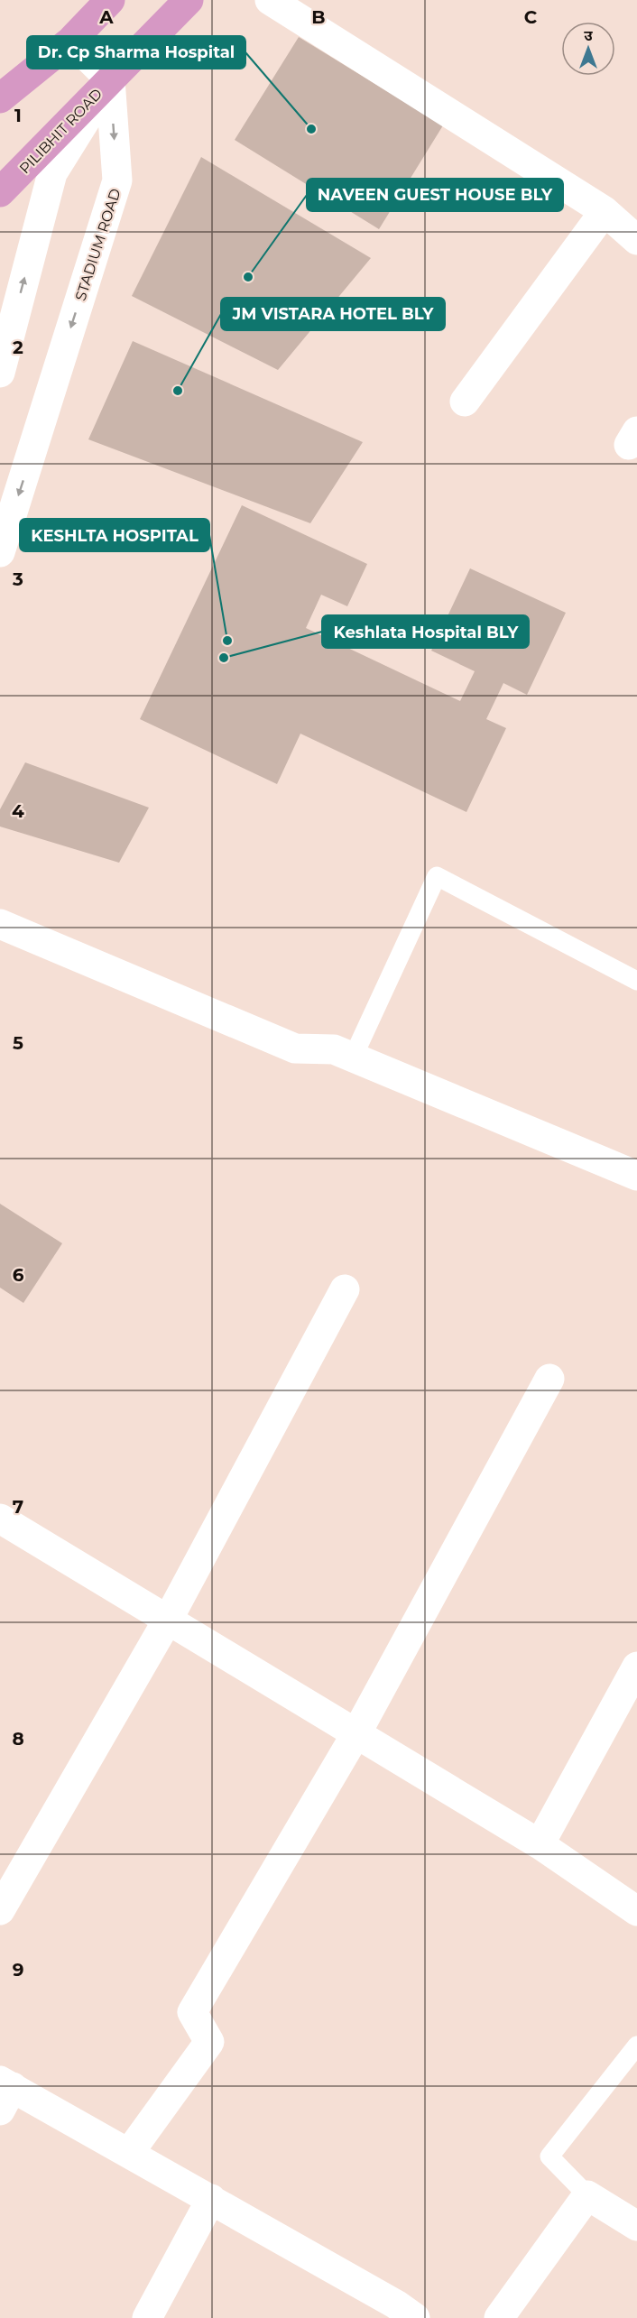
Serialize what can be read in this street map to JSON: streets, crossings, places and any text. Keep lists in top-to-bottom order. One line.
{"streets":{"highway":["PILIBHIT ROAD"],"street":["STADIUM ROAD"]},"crossings":[["PILIBHIT ROAD","STADIUM ROAD"]],"places":["Dr. Cp Sharma Hospital","NAVEEN GUEST HOUSE BLY","JM VISTARA HOTEL BLY","KESHLTA HOSPITAL","Keshlata Hospital BLY"],"north":"top","grid":{"columns":["A","B","C"],"rows":["1","2","3","4","5","6","7","8","9"]}}
